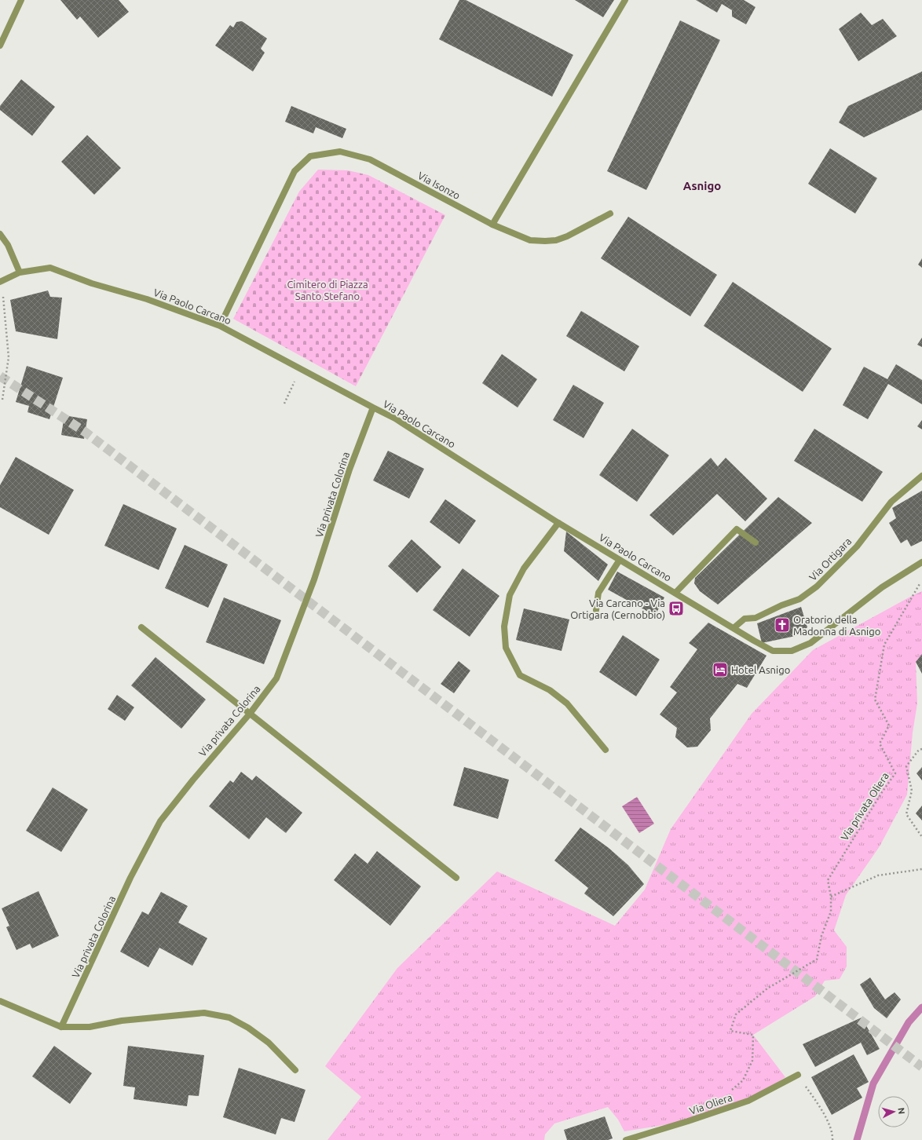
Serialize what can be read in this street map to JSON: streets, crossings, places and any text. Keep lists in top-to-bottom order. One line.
{"streets":{"street":["Via Isonzo","Via Paolo Carcano","Via privata Colorina","Via Ortigara","Via Oliera"],"path":["Via privata Oliera"]},"crossings":[["Via Isonzo","Via Paolo Carcano"],["Via Paolo Carcano","Via privata Colorina"],["Via Paolo Carcano","Via Ortigara"]],"districts":["Asnigo"],"parks":["Cimitero di Piazza Santo Stefano"],"places":{"bus stop":["Via Carcano - Via Ortigara (Cernobbio)"],"church":["Oratorio della Madonna di Asnigo"],"hotel":["Hotel Asnigo"]},"north":"right"}
